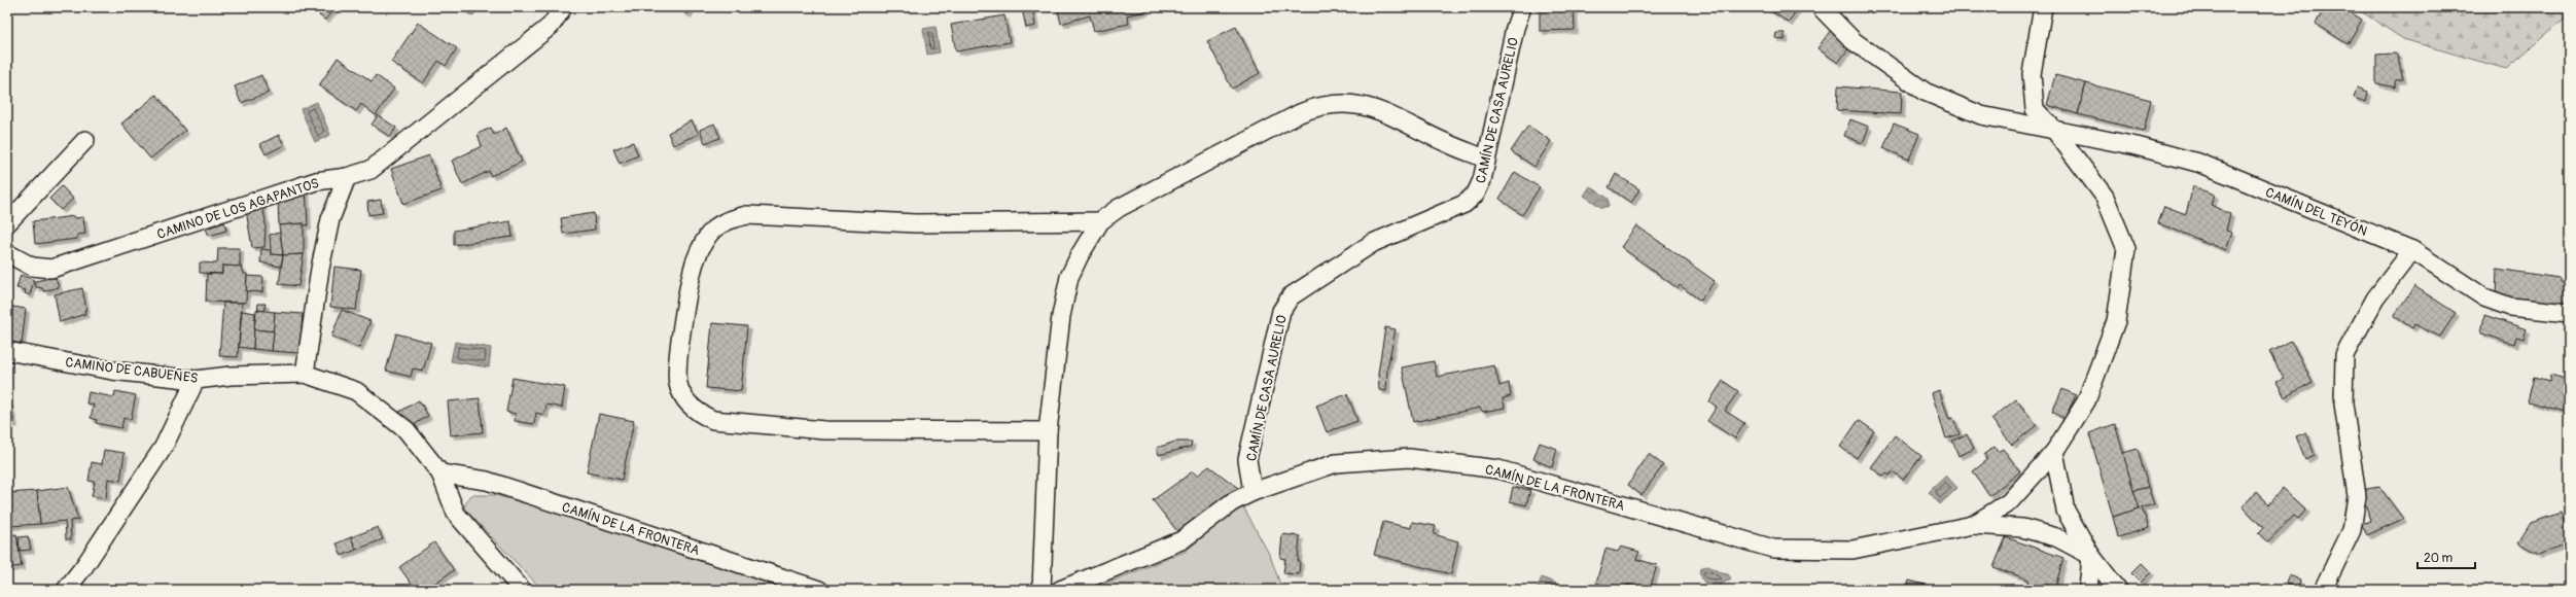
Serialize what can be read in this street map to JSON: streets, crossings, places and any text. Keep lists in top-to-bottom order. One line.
{"streets":{"street":["CAMÍN DE CASA AURELIO","CAMINO DE LOS AGAPANTOS","CAMÍN DEL TEYÓN","CAMINO DE CABUEÑES","CAMÍN DE LA FRONTERA"]},"crossings":[["CAMÍN DE CASA AURELIO","CAMÍN DE LA FRONTERA"],["CAMINO DE CABUEÑES","CAMÍN DE LA FRONTERA"]],"scale_bar":"20 m"}
